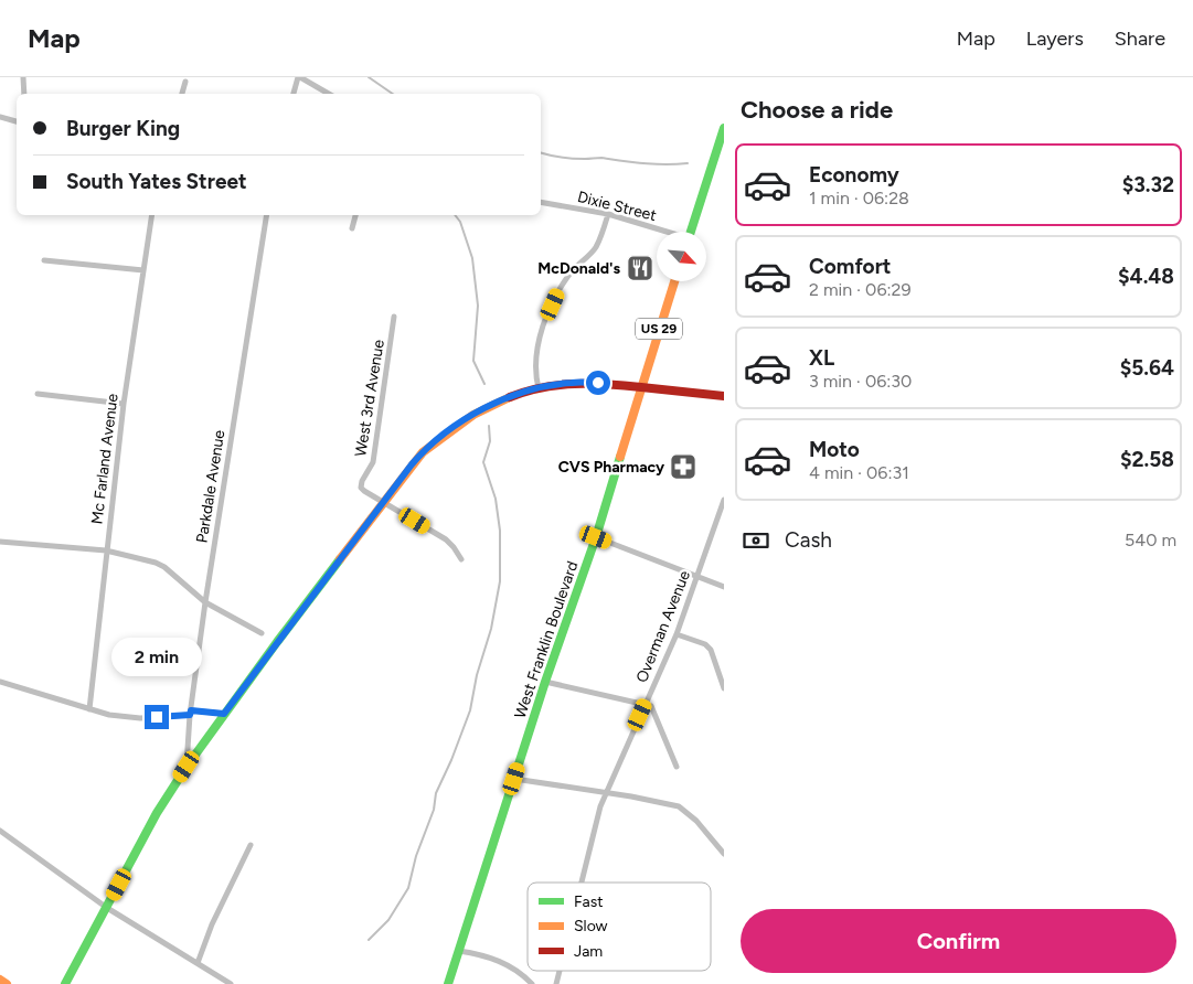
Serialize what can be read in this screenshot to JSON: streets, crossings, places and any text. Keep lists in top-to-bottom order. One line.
{"streets":{"main road":["US 29","West Franklin Boulevard"],"street":["Dixie Street","West 3rd Avenue","Mc Farland Avenue","Parkdale Avenue","Overman Avenue"]},"places":{"restaurant":["McDonald's"],"pharmacy":["CVS Pharmacy"]},"legend":["Fast","Slow","Jam"],"north":"bottom right","page":{"header":"Map","nav":["Map","Layers","Share"],"heading":"Choose a ride","banner":["Burger King","South Yates Street"],"list":[{"name":"Economy","note":"1 min · 06:28","value":"$3.32"},{"name":"Comfort","note":"2 min · 06:29","value":"$4.48"},{"name":"XL","note":"3 min · 06:30","value":"$5.64"},{"name":"Moto","note":"4 min · 06:31","value":"$2.58"}],"pay":["Cash","540 m"],"bubble":"2 min","buttons":"Confirm"}}
